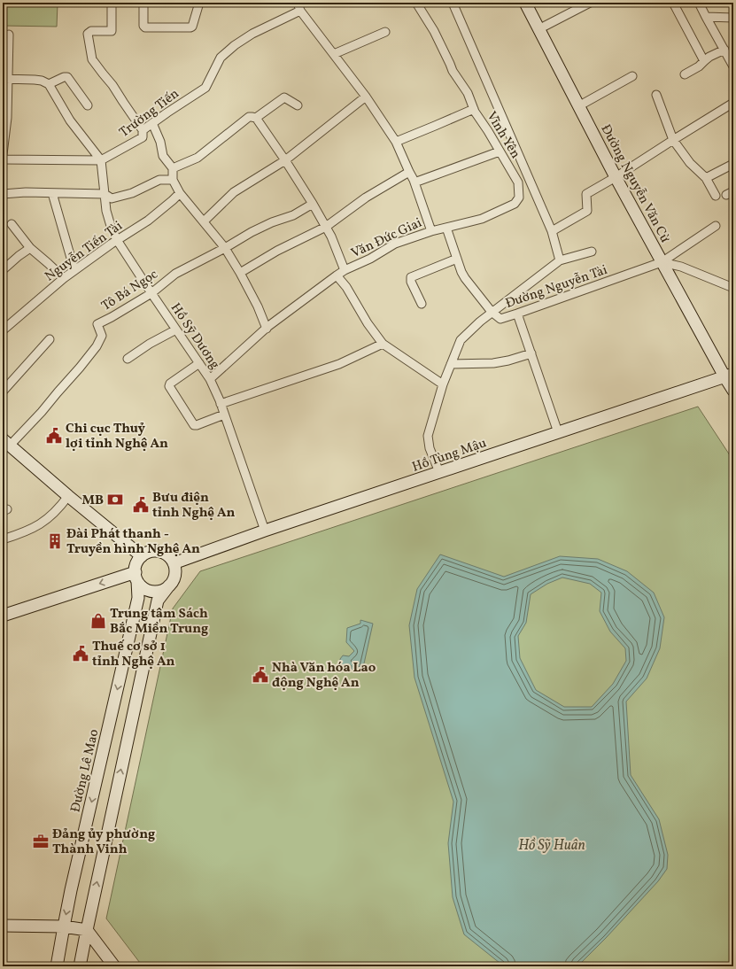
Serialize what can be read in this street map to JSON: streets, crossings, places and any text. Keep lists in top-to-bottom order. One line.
{"streets":{"main road":["Đường Nguyễn Văn Cừ","Hồ Tùng Mậu","Đường Lê Mao"],"street":["Trường Tiến","Vĩnh Yên","Văn Đức Giai","Nguyễn Tiến Tài","Đường Nguyễn Tài","Tô Bá Ngọc","Hồ Sỹ Dương"]},"crossings":[["Trường Tiến","Văn Đức Giai"],["Trường Tiến","Hồ Sỹ Dương"],["Vĩnh Yên","Văn Đức Giai"],["Đường Nguyễn Văn Cừ","Đường Nguyễn Tài"],["Đường Nguyễn Văn Cừ","Hồ Tùng Mậu"],["Văn Đức Giai","Hồ Sỹ Dương"],["Nguyễn Tiến Tài","Hồ Sỹ Dương"],["Đường Nguyễn Tài","Hồ Tùng Mậu"],["Tô Bá Ngọc","Hồ Sỹ Dương"],["Hồ Sỹ Dương","Hồ Tùng Mậu"],["Hồ Tùng Mậu","Đường Lê Mao"]],"water":["Hồ Sỹ Huân"],"places":{"public building":["Chi cục Thuỷ lợi tỉnh Nghệ An","Bưu điện tỉnh Nghệ An","Thuế cơ sở 1 tỉnh Nghệ An","Nhà Văn hóa Lao động Nghệ An"],"bank":["MB"],"building":["Đài Phát thanh - Truyền hình Nghệ An"],"shop":["Trung tâm Sách Bắc Miền Trung"],"office":["Đảng ủy phường Thành Vinh"]}}
